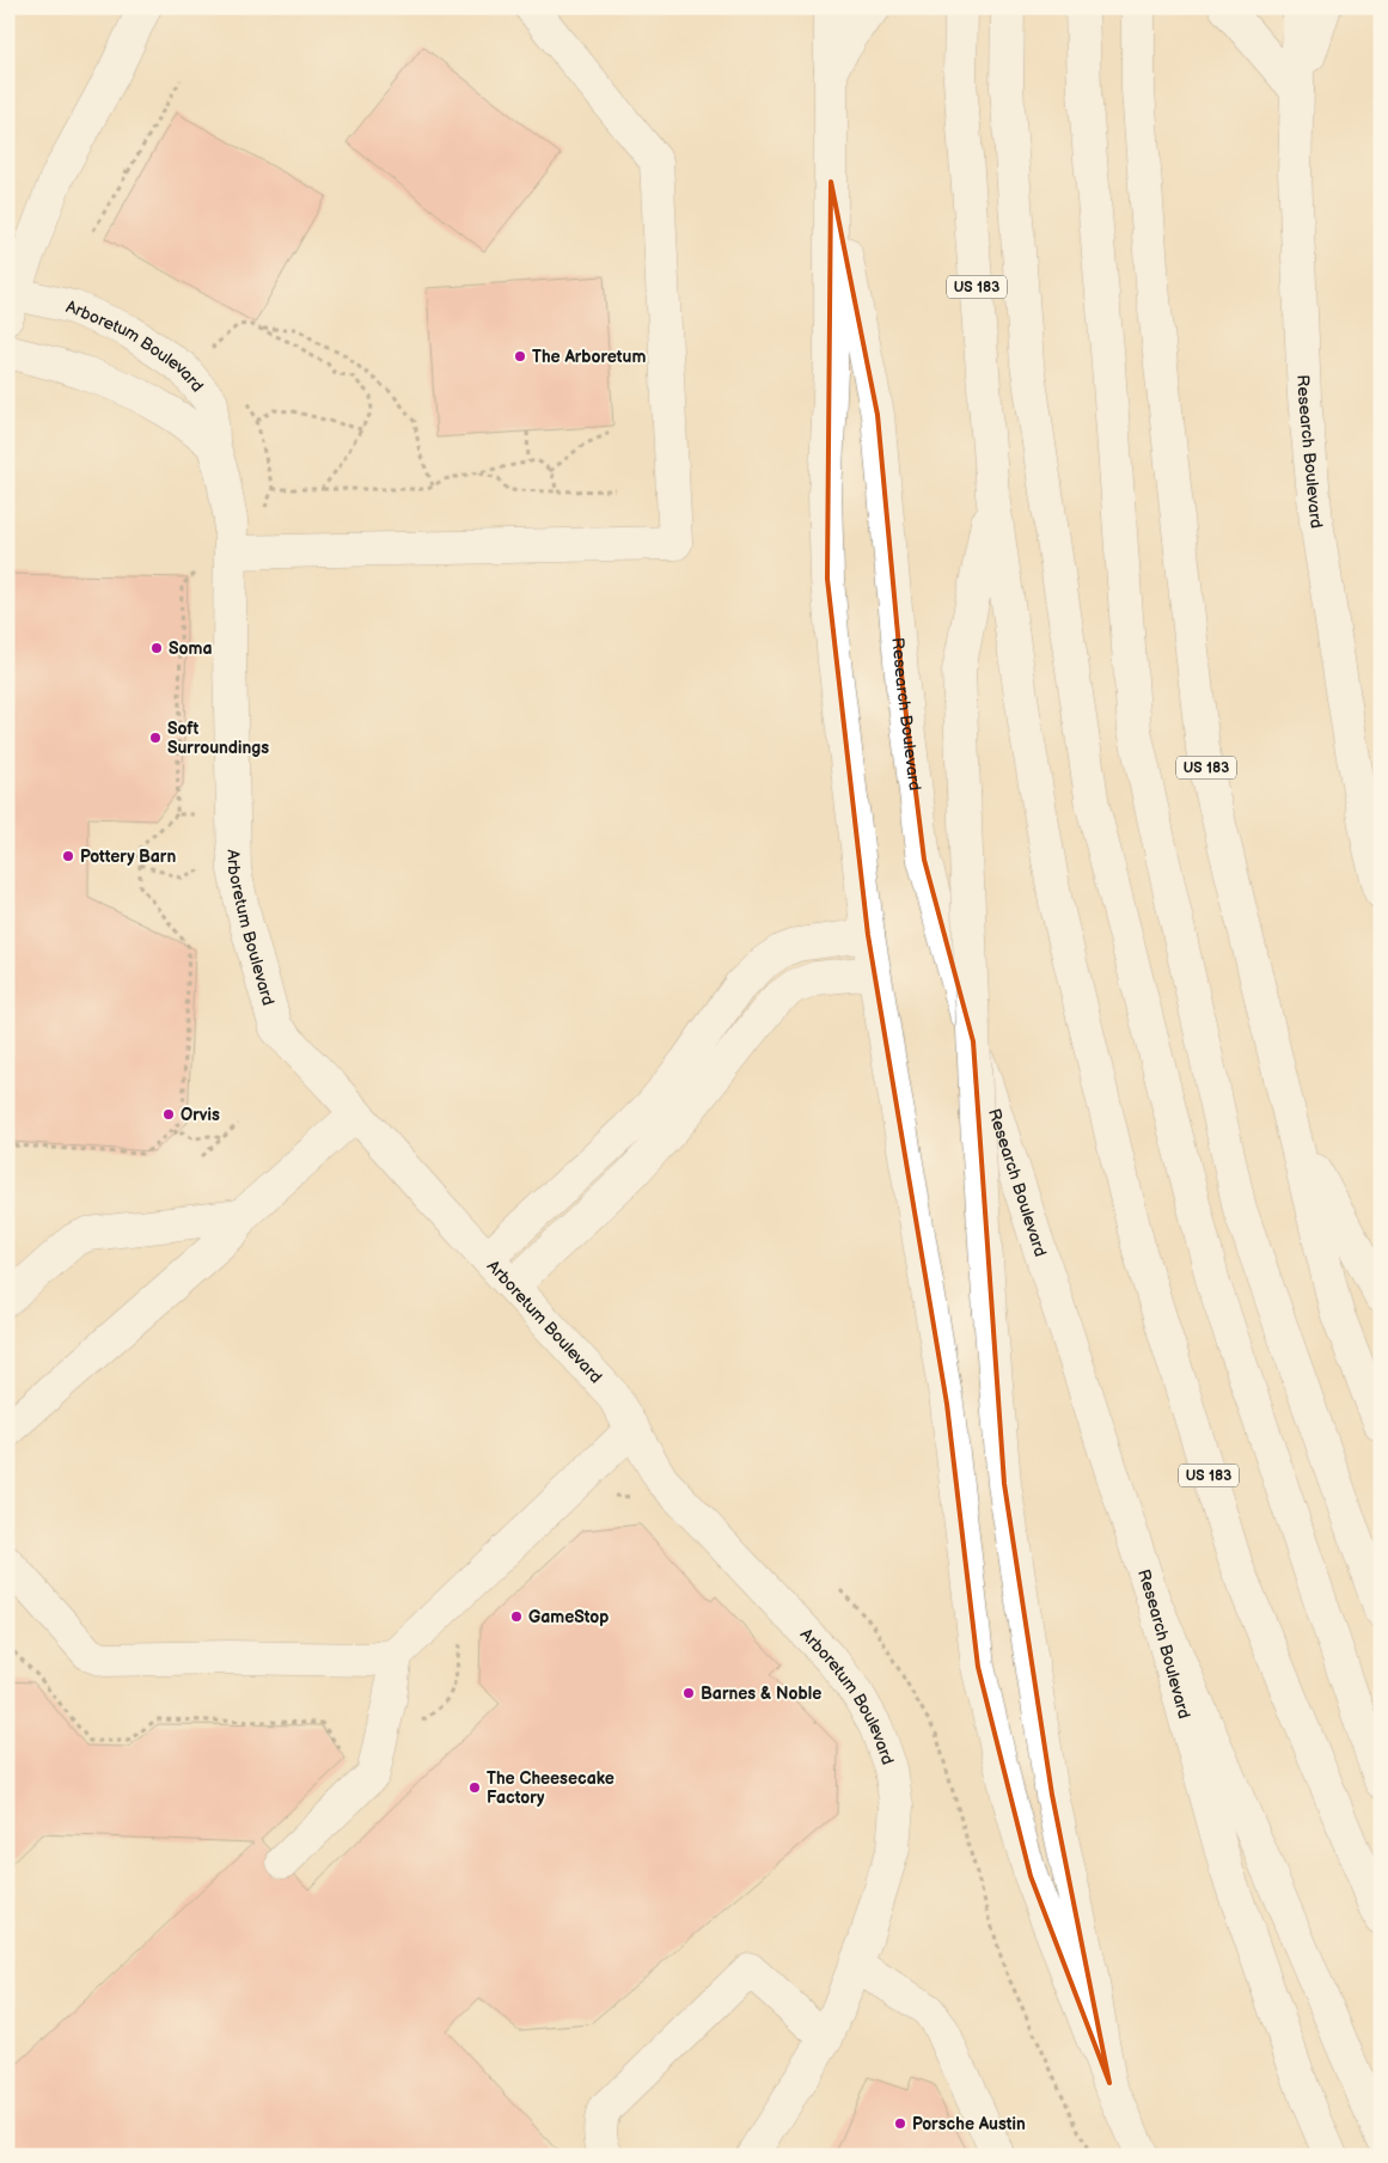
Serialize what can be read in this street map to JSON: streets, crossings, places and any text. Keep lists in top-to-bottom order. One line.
{"streets":{"main road":["US 183","Arboretum Boulevard","Research Boulevard"]},"places":["The Arboretum","Soma","Soft Surroundings","Pottery Barn","Orvis","GameStop","Barnes & Noble","The Cheesecake Factory","Porsche Austin"]}
